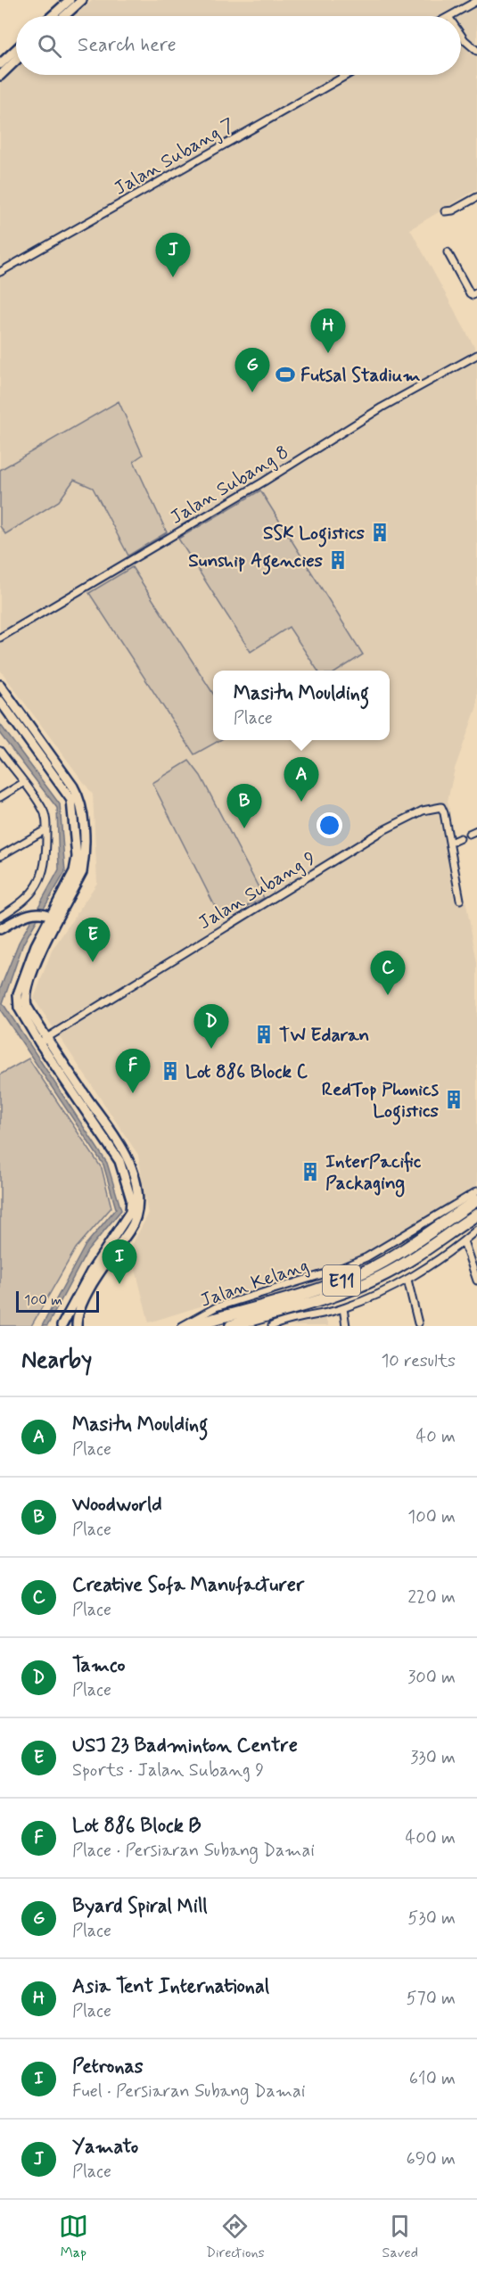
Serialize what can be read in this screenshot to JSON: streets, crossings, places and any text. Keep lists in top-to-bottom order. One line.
{"streets":{"highway":["E11"],"street":["Jalan Subang 7","Jalan Subang 8","Jalan Subang 9","Jalan Kelang"]},"places":{"sports":["Futsal Stadium"],"building":["SSK Logistics","Sunship Agencies","TW Edaran","Lot 886 Block C","RedTop Phonics Logistics","InterPacific Packaging"]},"scale_bar":"100 m","page":{"search":"Search here","pins":["J","H","G","A","B","E","C","D","F","I"],"popup":["Masitu Moulding","Place"],"scale":"100 m","heading":["Nearby","10 results"],"list":[{"mark":"A","name":"Masitu Moulding","note":"Place","value":"40 m"},{"mark":"B","name":"Woodworld","note":"Place","value":"100 m"},{"mark":"C","name":"Creative Sofa Manufacturer","note":"Place","value":"220 m"},{"mark":"D","name":"Tamco","note":"Place","value":"300 m"},{"mark":"E","name":"USJ 23 Badminton Centre","note":"Sports · Jalan Subang 9","value":"330 m"},{"mark":"F","name":"Lot 886 Block B","note":"Place · Persiaran Subang Damai","value":"400 m"},{"mark":"G","name":"Byard Spiral Mill","note":"Place","value":"530 m"},{"mark":"H","name":"Asia Tent International","note":"Place","value":"570 m"},{"mark":"I","name":"Petronas","note":"Fuel · Persiaran Subang Damai","value":"610 m"},{"mark":"J","name":"Yamato","note":"Place","value":"690 m"}],"nav":["Map","Directions","Saved"]}}
